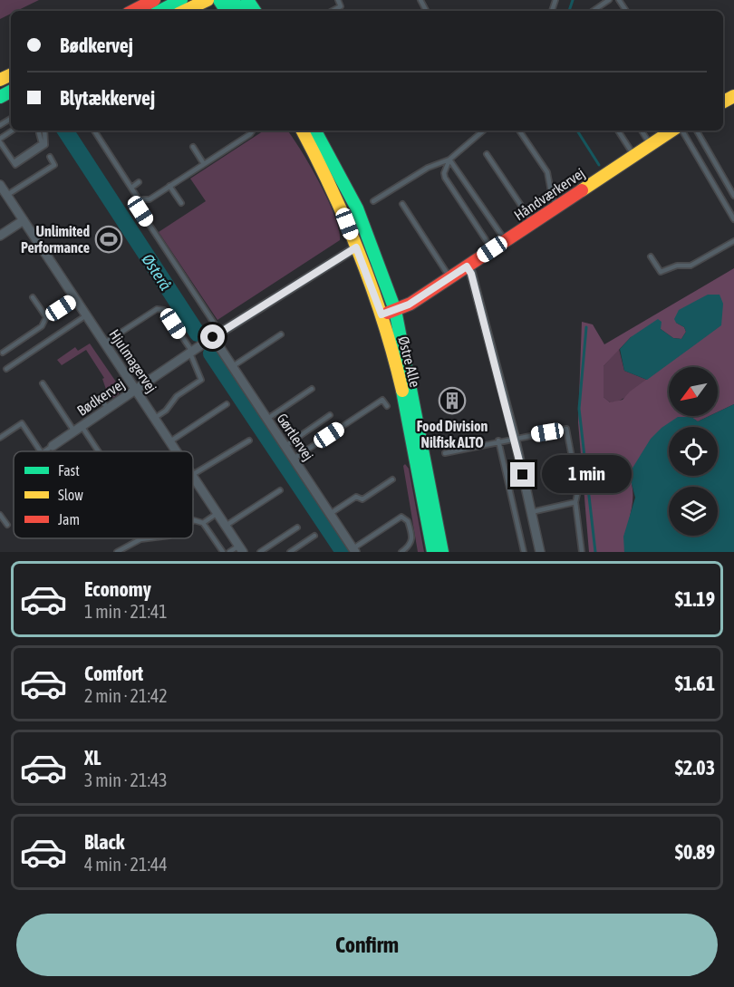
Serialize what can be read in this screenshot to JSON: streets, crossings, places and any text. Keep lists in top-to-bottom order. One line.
{"streets":{"street":["Håndværkervej","Hjulmagervej","Østre Alle","Bødkervej","Gørtlervej"]},"crossings":[["Håndværkervej","Østre Alle"],["Hjulmagervej","Bødkervej"],["Østre Alle","Bødkervej"],["Bødkervej","Gørtlervej"]],"water":["Østerå"],"places":{"sports":["Unlimited Performance"],"building":["Food Division Nilfisk ALTO"]},"legend":["Fast","Slow","Jam"],"north":"bottom left","page":{"banner":["Bødkervej","Blytækkervej"],"bubble":"1 min","list":[{"name":"Economy","note":"1 min · 21:41","value":"$1.19"},{"name":"Comfort","note":"2 min · 21:42","value":"$1.61"},{"name":"XL","note":"3 min · 21:43","value":"$2.03"},{"name":"Black","note":"4 min · 21:44","value":"$0.89"}],"buttons":"Confirm"}}
